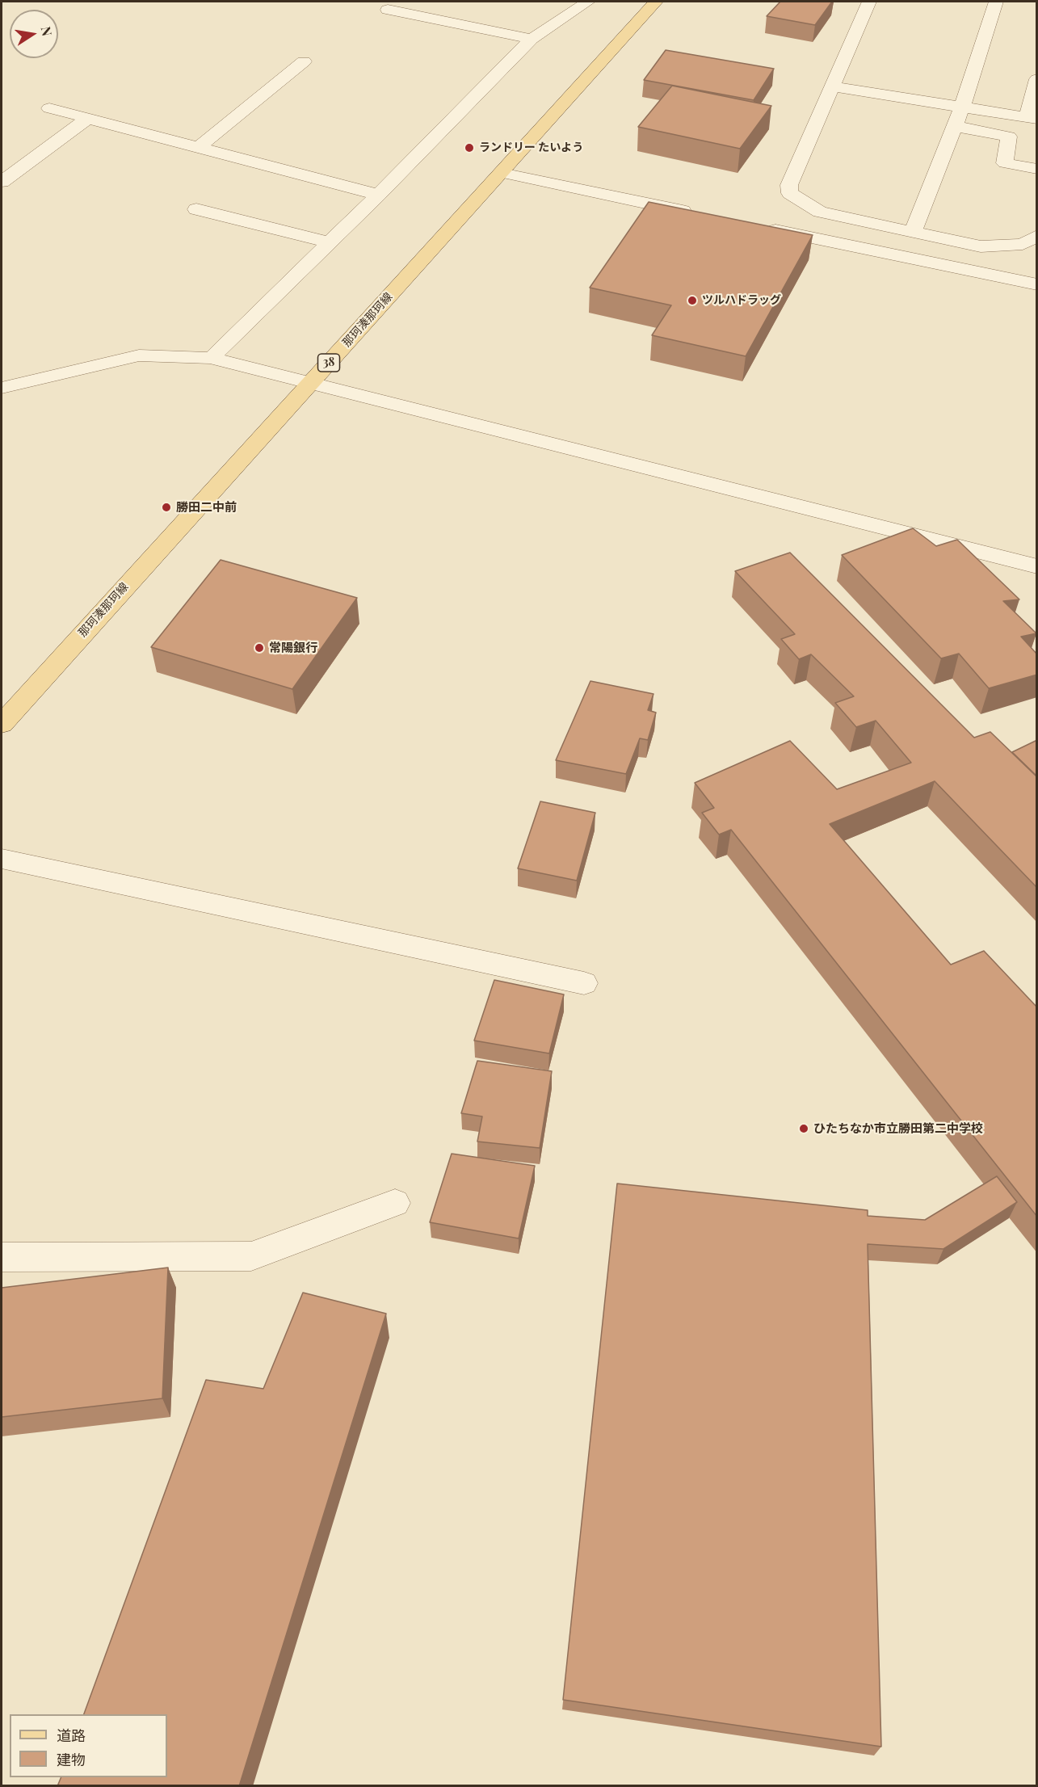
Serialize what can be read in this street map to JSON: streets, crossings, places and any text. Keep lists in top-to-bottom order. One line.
{"streets":{"main road":["那珂湊那珂線","38"]},"places":["ランドリー たいよう","ツルハドラッグ","勝田二中前","常陽銀行","ひたちなか市立勝田第二中学校"],"legend":["道路","建物"],"north":"right"}
